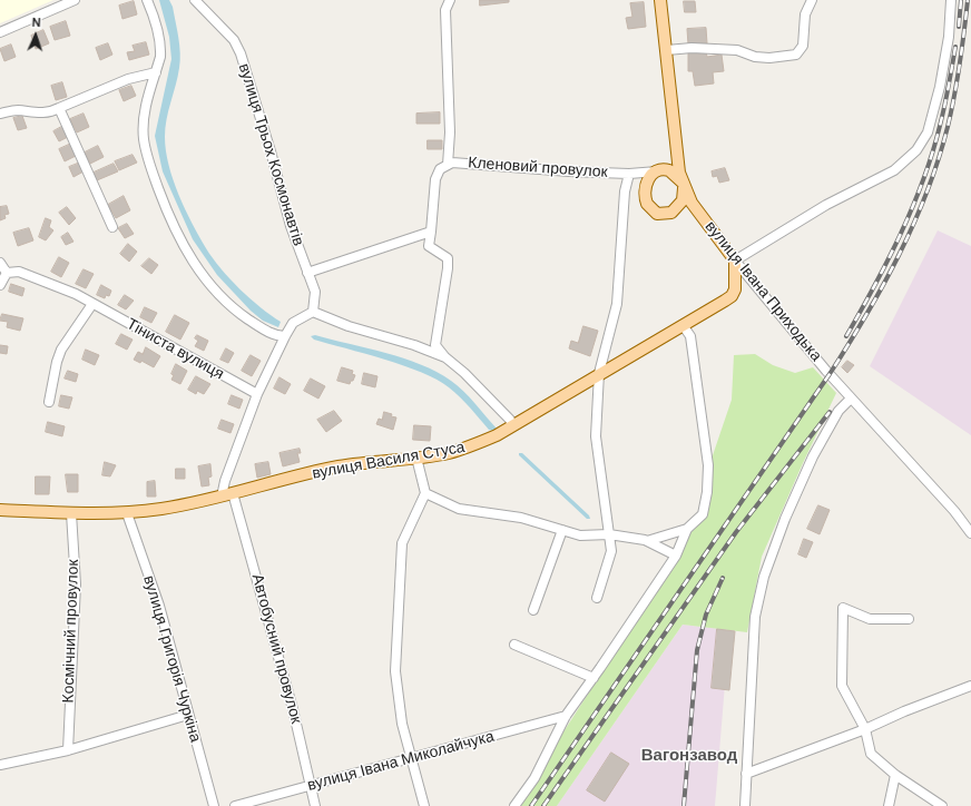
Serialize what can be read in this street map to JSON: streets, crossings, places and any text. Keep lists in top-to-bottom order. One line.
{"streets":{"main road":["вулиця Івана Приходька","вулиця Василя Стуса"],"street":["вулиця Трьох Космонавтів","Кленовий провулок","Тіниста вулиця","Космічний провулок","Автобусний провулок","вулиця Григорія Чуркіна","вулиця Івана Миколайчука"]},"crossings":[["Кленовий провулок","вулиця Василя Стуса"],["вулиця Івана Приходька","вулиця Василя Стуса"],["вулиця Василя Стуса","Космічний провулок"],["вулиця Василя Стуса","Автобусний провулок"],["вулиця Василя Стуса","вулиця Григорія Чуркіна"],["Автобусний провулок","вулиця Івана Миколайчука"]],"districts":["Вагонзавод"],"north":"top"}
